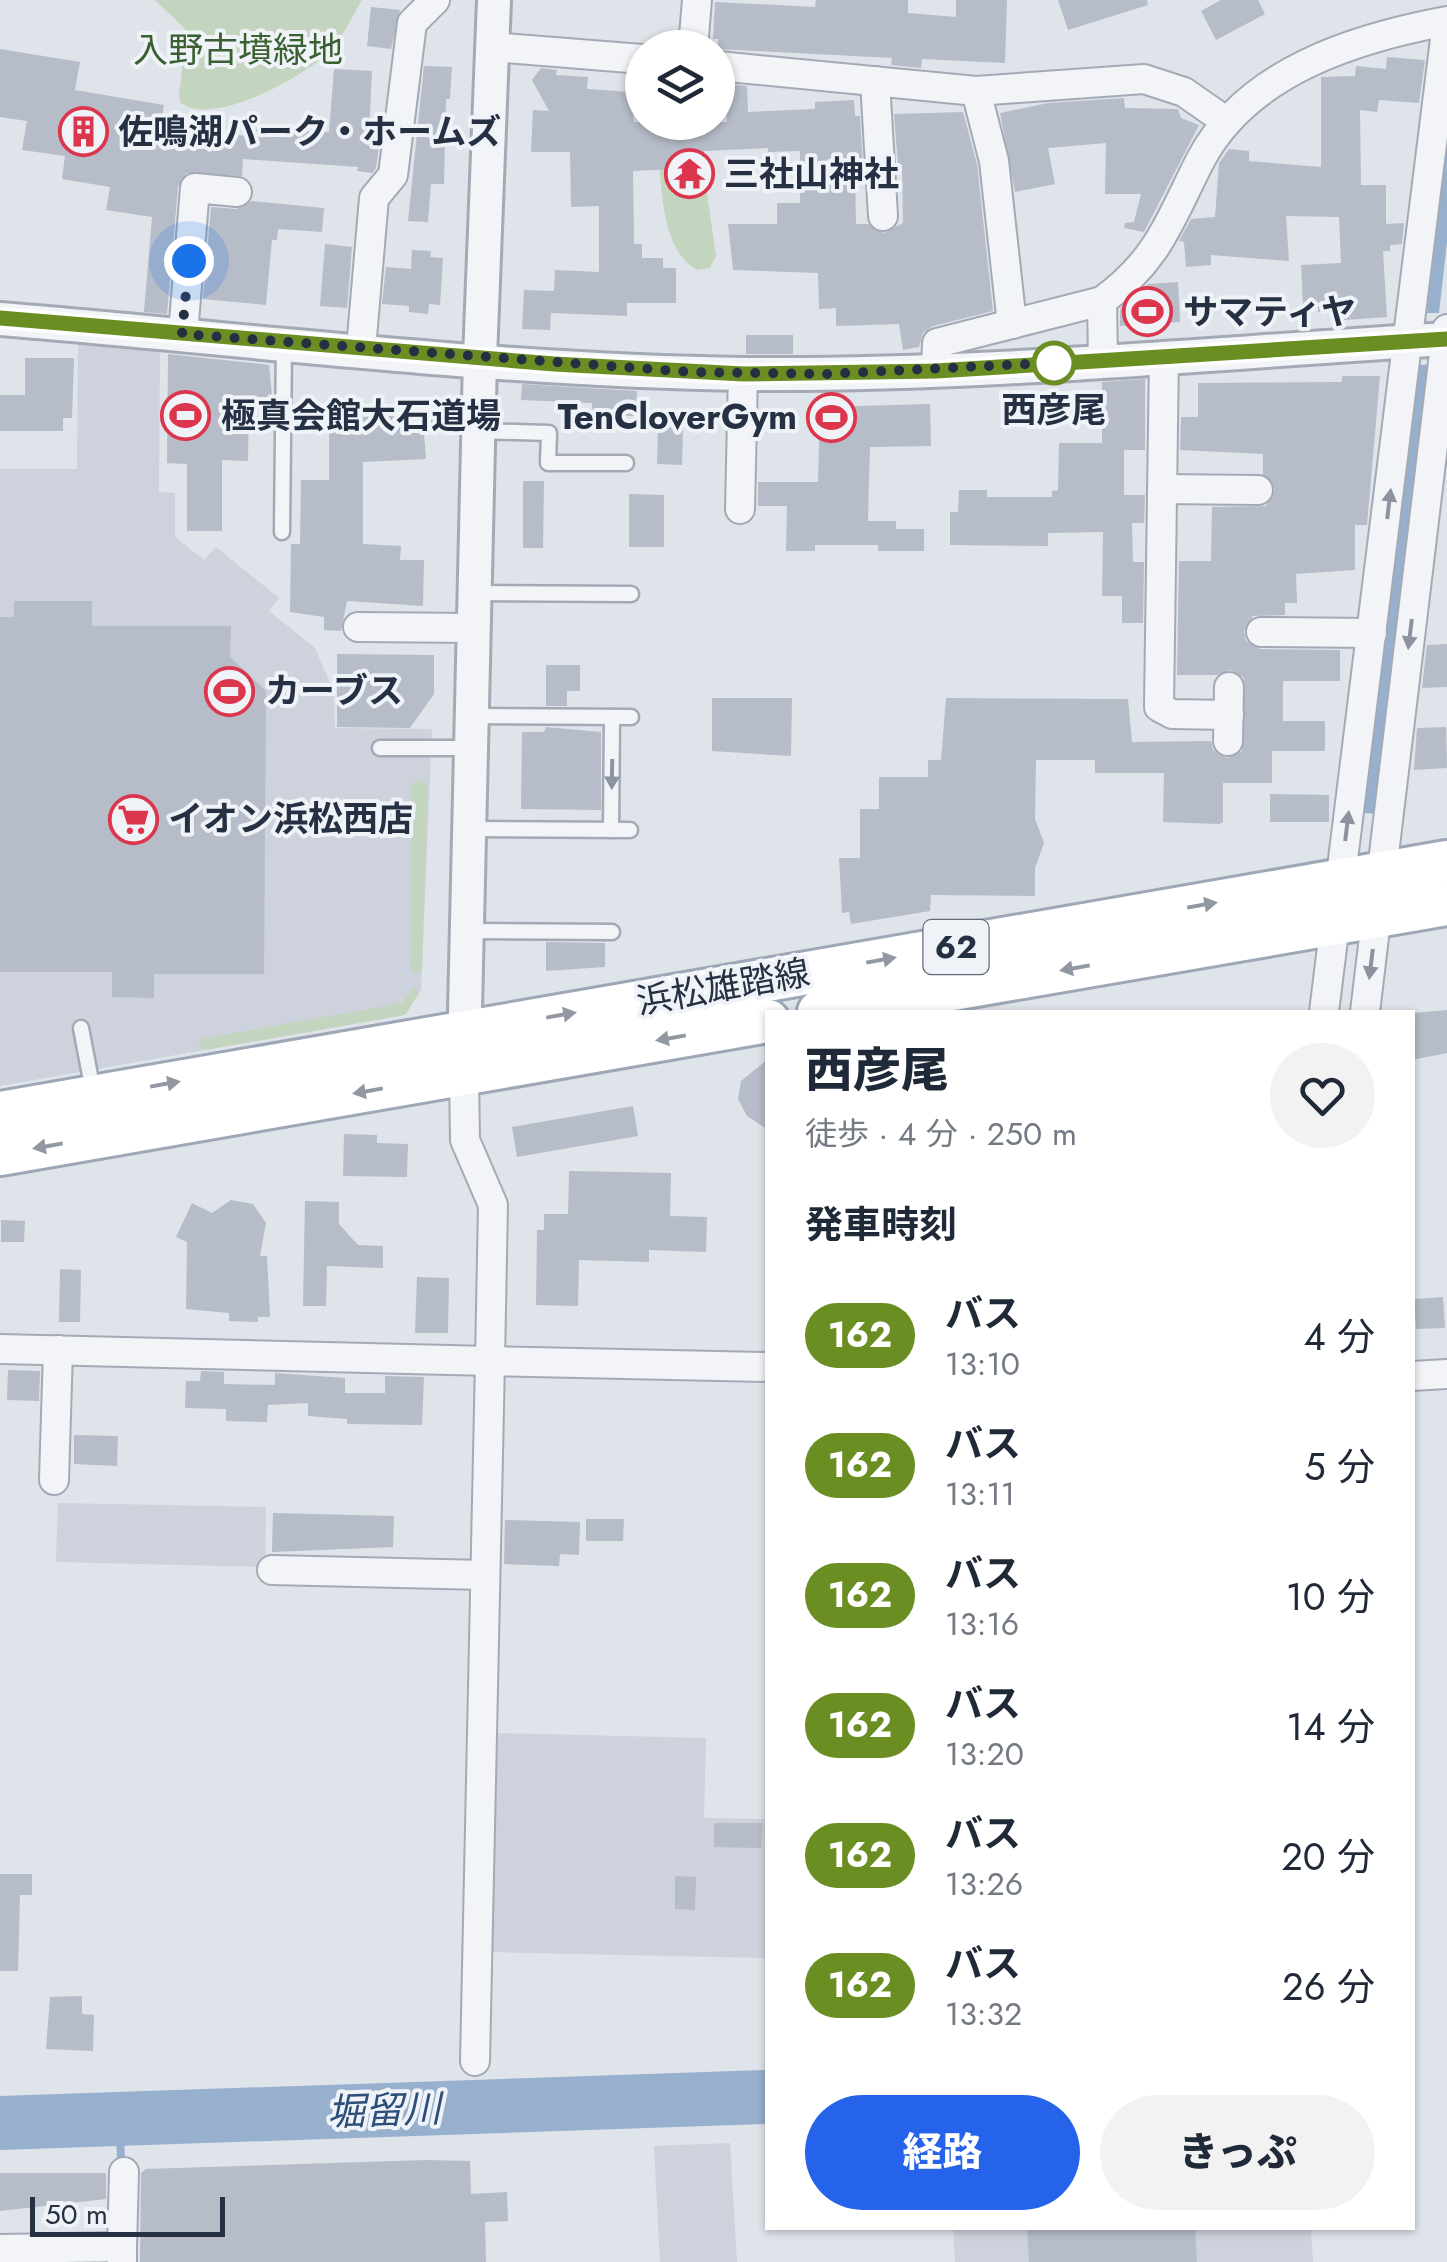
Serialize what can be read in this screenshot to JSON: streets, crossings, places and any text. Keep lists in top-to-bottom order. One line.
{"streets":{"main road":["62","浜松雄踏線"]},"water":["堀留川"],"parks":["入野古墳緑地"],"places":{"building":["佐鳴湖パーク・ホームズ"],"temple":["三社山神社"],"sports":["サマティヤ","極真会館大石道場","TenCloverGym","カーブス"],"other":["西彦尾"],"supermarket":["イオン浜松西店"]},"lines":["bus line 162"],"scale_bar":"50 m","page":{"heading":[["西彦尾","徒歩 · 4 分 · 250 m"],"発車時刻"],"list":[{"mark":"162","name":"バス","note":"13:10","value":"4 分"},{"mark":"162","name":"バス","note":"13:11","value":"5 分"},{"mark":"162","name":"バス","note":"13:16","value":"10 分"},{"mark":"162","name":"バス","note":"13:20","value":"14 分"},{"mark":"162","name":"バス","note":"13:26","value":"20 分"},{"mark":"162","name":"バス","note":"13:32","value":"26 分"}],"buttons":["経路","きっぷ"],"scale":"50 m"}}
